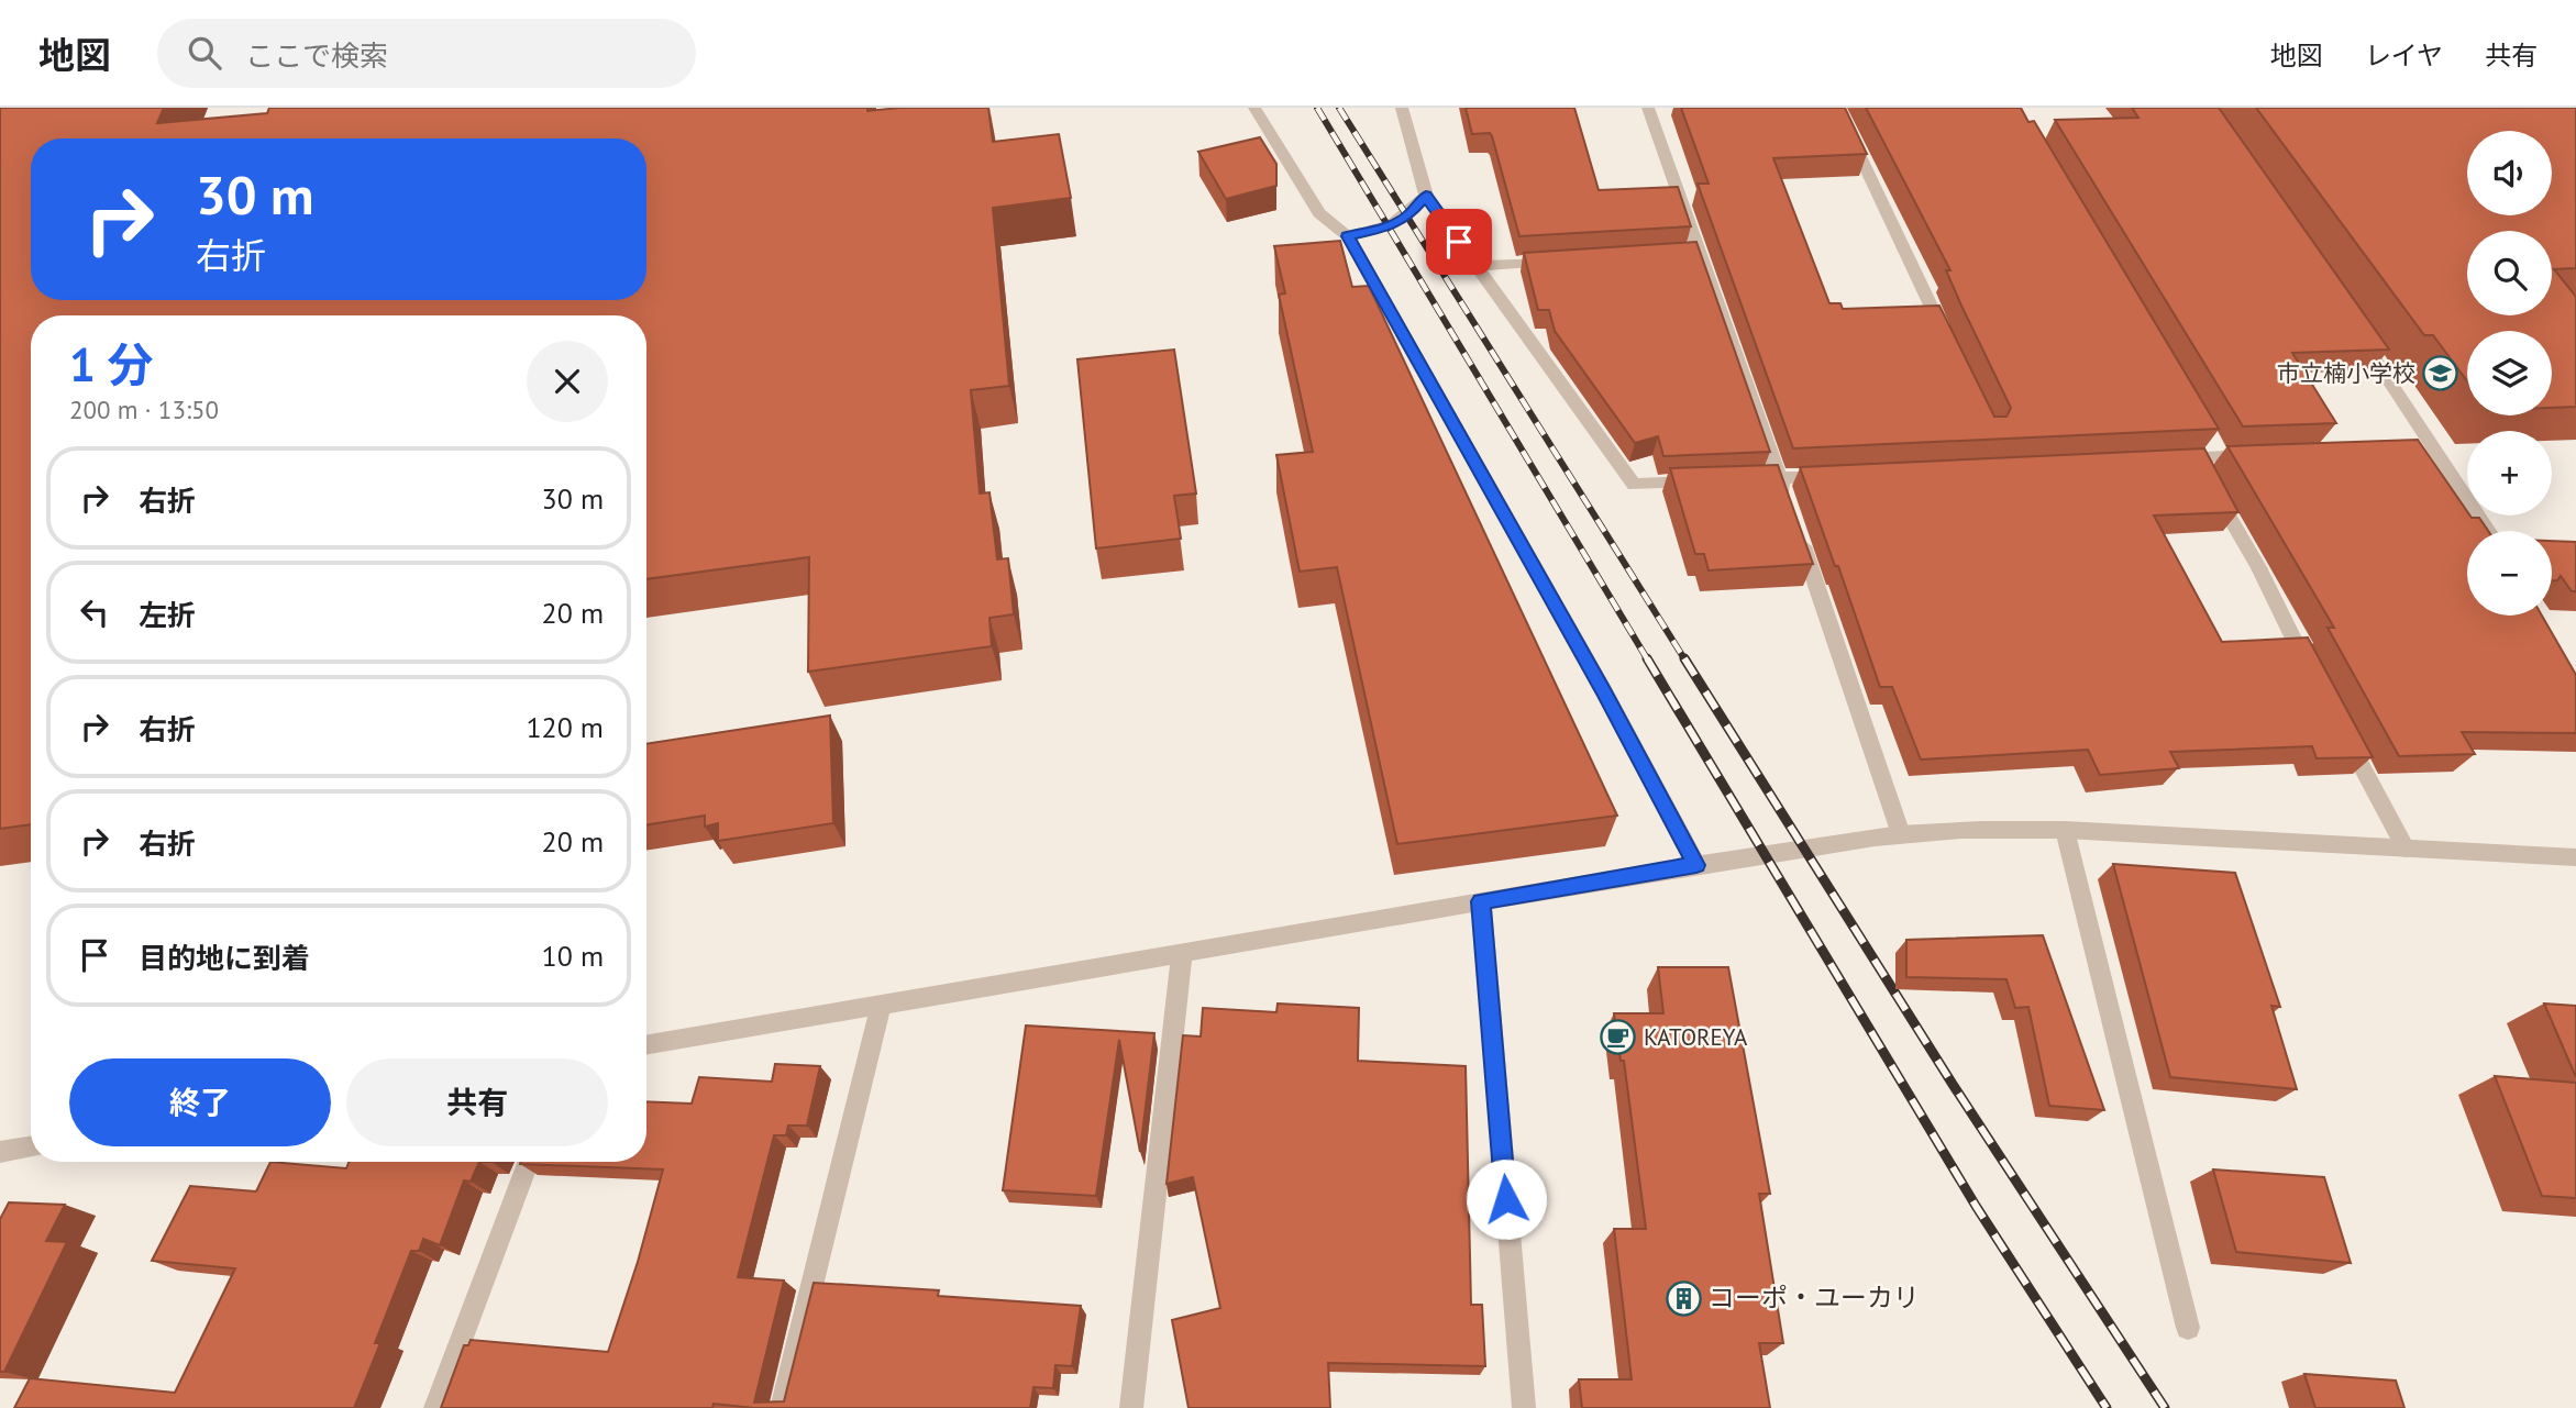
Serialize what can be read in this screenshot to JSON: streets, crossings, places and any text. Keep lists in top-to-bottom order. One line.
{"places":{"school or university":["市立楠小学校"],"cafe":["KATOREYA"],"building":["コーポ・ユーカリ"]},"page":{"header":"地図","search":"ここで検索","nav":["地図","レイヤ","共有"],"map_buttons":["+","−"],"turn":["30 m","右折"],"heading":["1 分","200 m · 13:50"],"list":[{"name":"右折","value":"30 m"},{"name":"左折","value":"20 m"},{"name":"右折","value":"120 m"},{"name":"右折","value":"20 m"},{"name":"目的地に到着","value":"10 m"}],"buttons":["終了","共有"]}}
